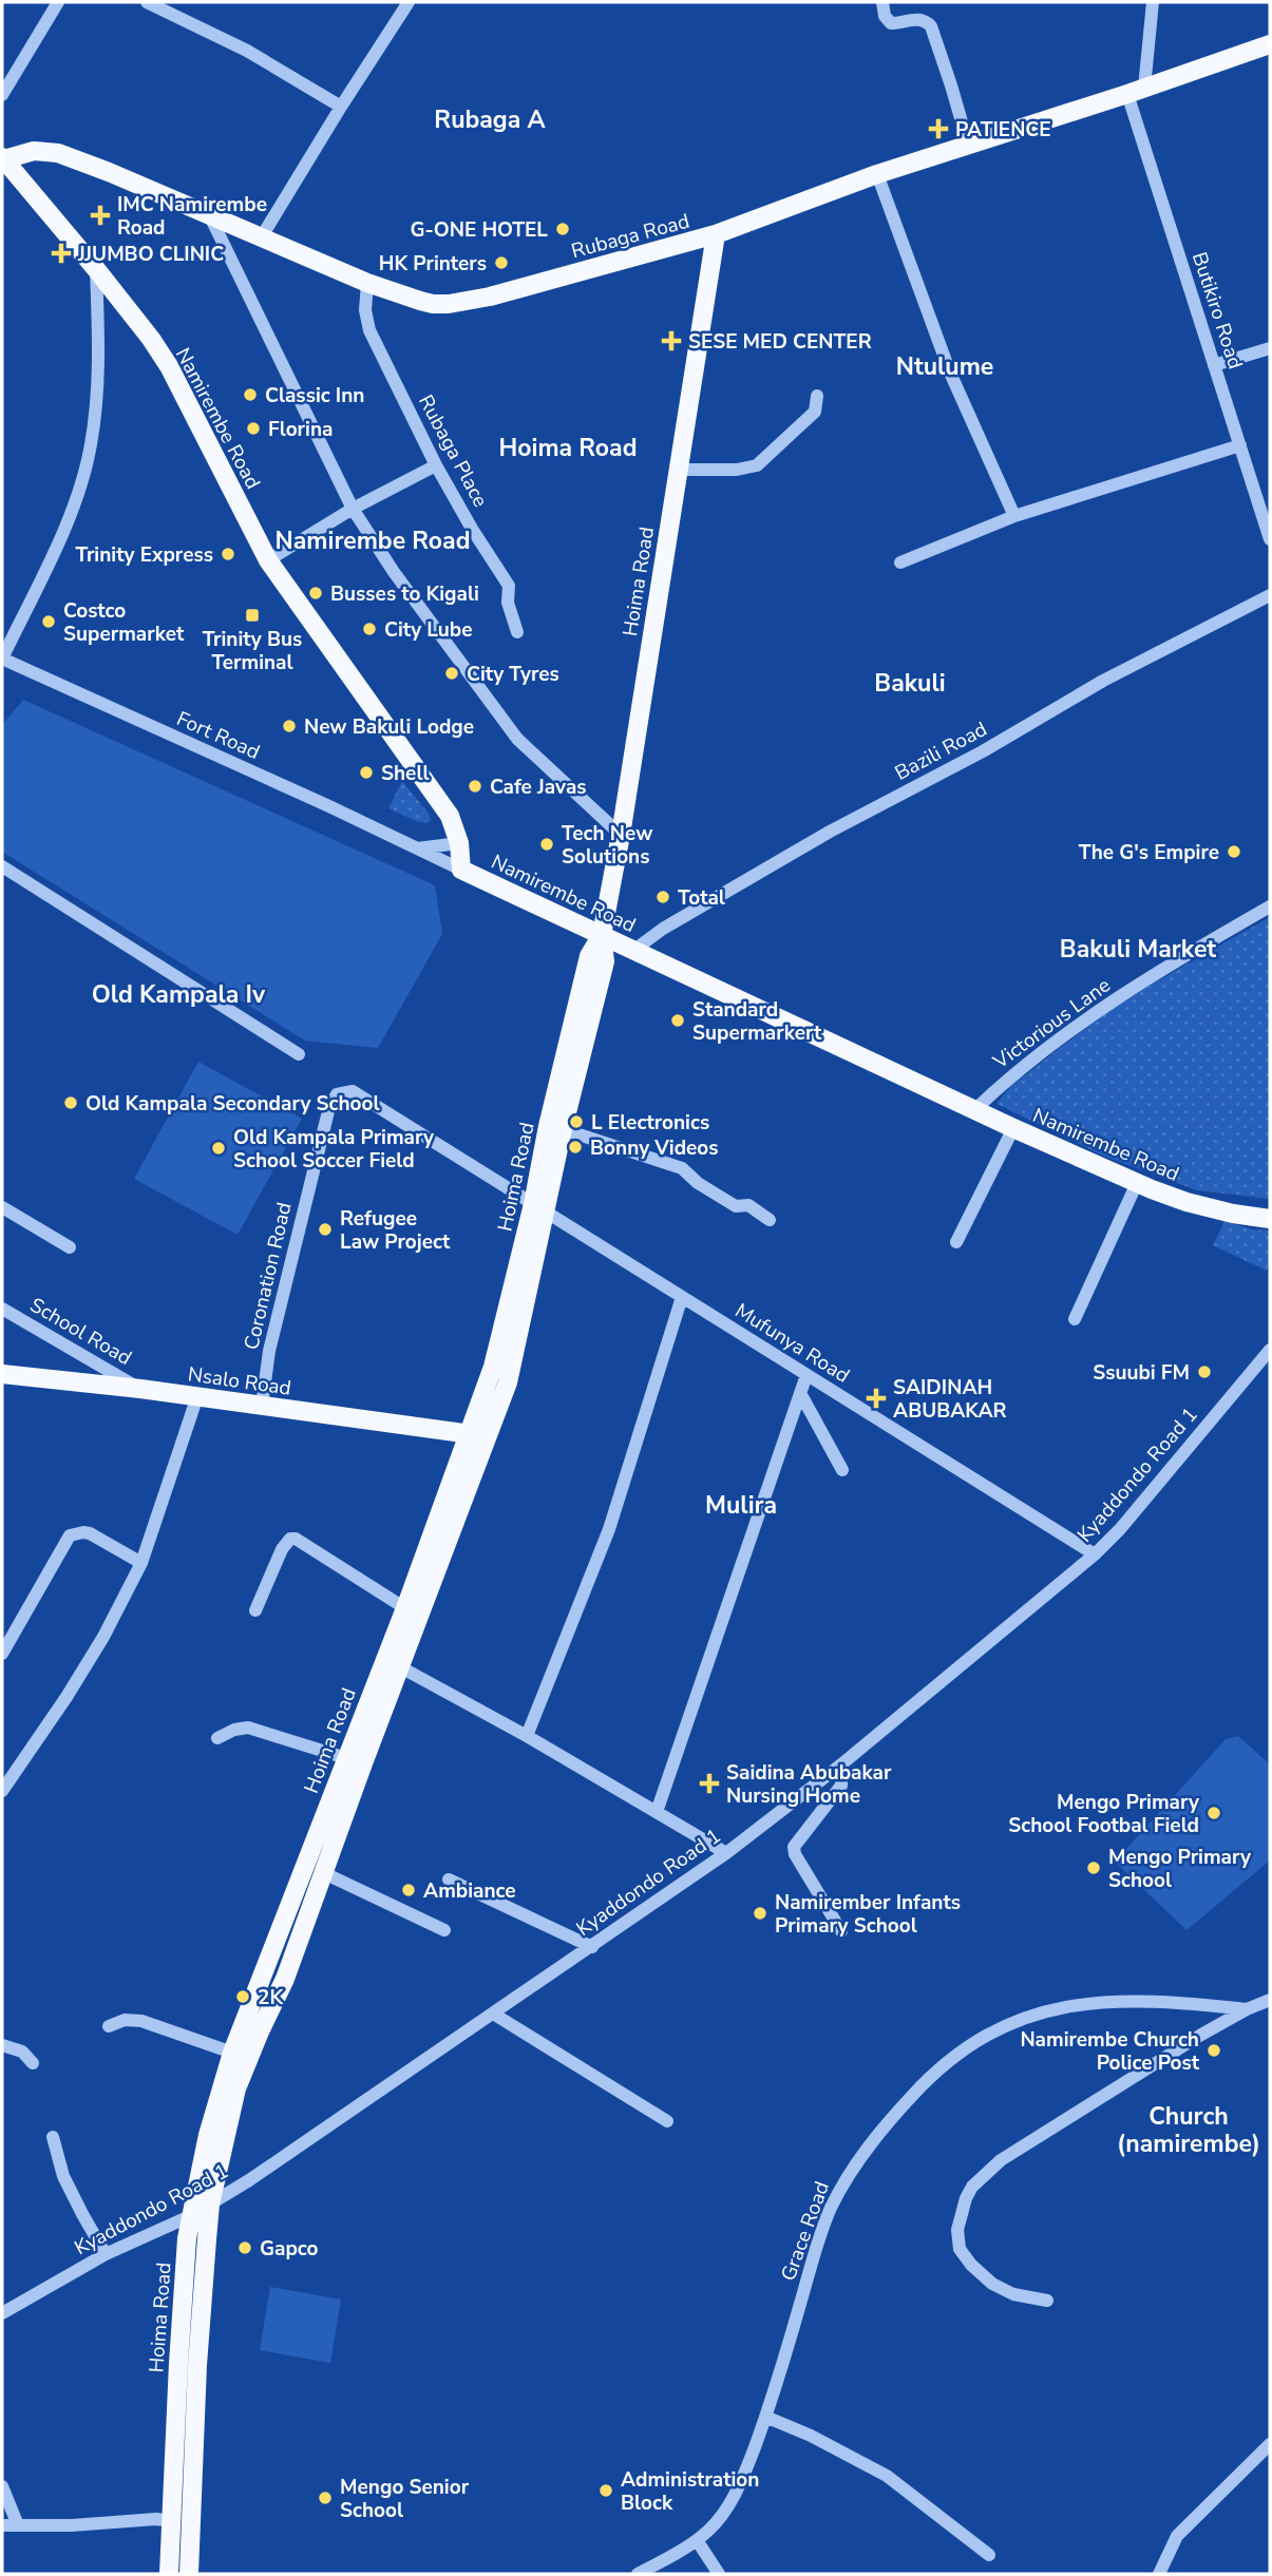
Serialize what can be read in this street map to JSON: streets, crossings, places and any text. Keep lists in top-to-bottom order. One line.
{"streets":{"main road":["Rubaga Road","Namirembe Road","Hoima Road","Nsalo Road"],"street":["Butikiro Road","Rubaga Place","Fort Road","Bazili Road","Victorious Lane","Coronation Road","School Road","Mufunya Road","Kyaddondo Road 1","Grace Road"]},"crossings":[["Rubaga Road","Butikiro Road"],["Rubaga Road","Namirembe Road"],["Rubaga Road","Rubaga Place"],["Rubaga Road","Hoima Road"],["Namirembe Road","Hoima Road"],["Namirembe Road","Fort Road"],["Namirembe Road","Bazili Road"],["Namirembe Road","Victorious Lane"],["Hoima Road","Coronation Road"],["Hoima Road","Mufunya Road"],["Hoima Road","Nsalo Road"],["Hoima Road","Kyaddondo Road 1"],["Coronation Road","Mufunya Road"],["Coronation Road","Nsalo Road"],["School Road","Nsalo Road"],["Mufunya Road","Kyaddondo Road 1"]],"districts":["Rubaga A","Ntulume","Hoima Road","Namirembe Road","Bakuli","Bakuli Market","Old Kampala Iv","Mulira","Church (namirembe)"],"places":{"health":["PATIENCE","IMC Namirembe Road","JJUMBO CLINIC","SESE MED CENTER","SAIDINAH ABUBAKAR","Saidina Abubakar Nursing Home"],"other":["G-ONE HOTEL","HK Printers","Classic Inn","Florina","Trinity Express","Busses to Kigali","Costco Supermarket","City Lube","City Tyres","New Bakuli Lodge","Shell","Cafe Javas","Tech New Solutions","The G's Empire","Total","Standard Supermarkert","Old Kampala Secondary School","L Electronics","Bonny Videos","Old Kampala Primary School Soccer Field","Refugee Law Project","Ssuubi FM","Mengo Primary School Footbal Field","Mengo Primary School","Ambiance","Namirember Infants Primary School","2K","Namirembe Church Police Post","Gapco","Administration Block","Mengo Senior School"],"transit":["Trinity Bus Terminal"]}}
